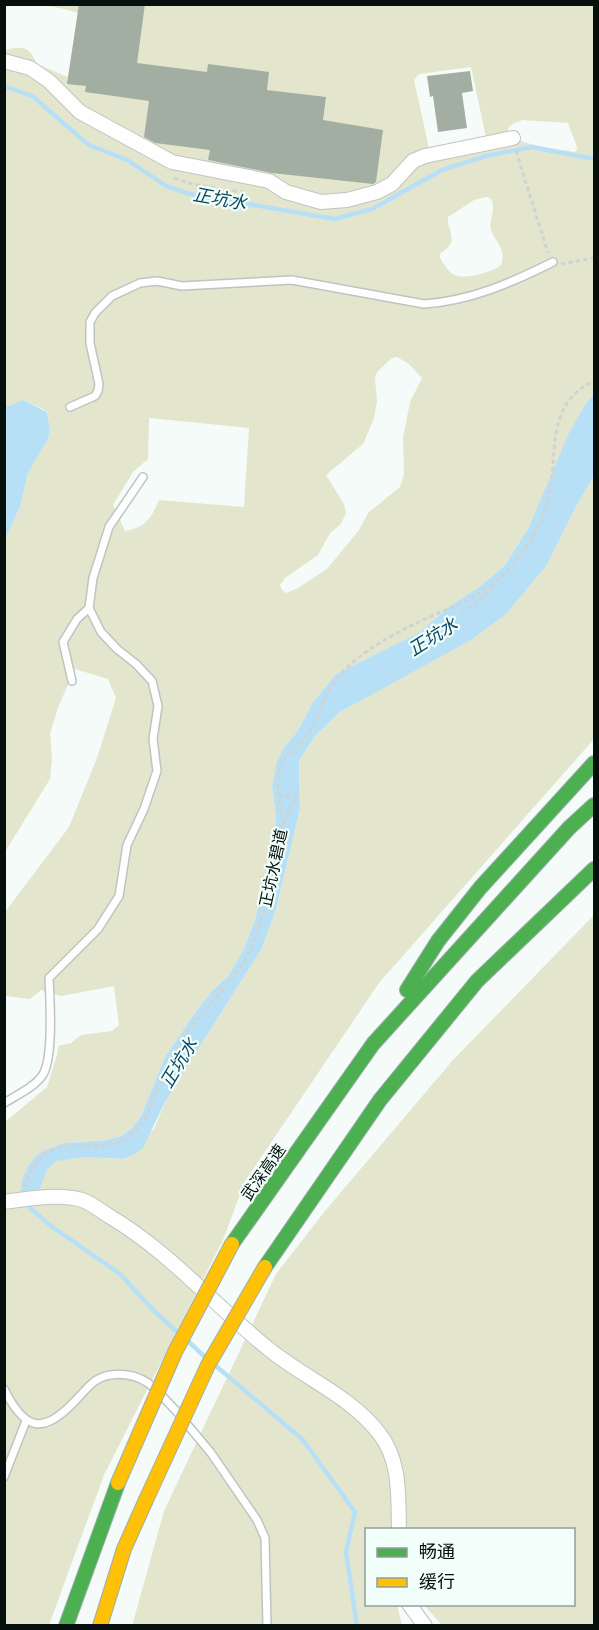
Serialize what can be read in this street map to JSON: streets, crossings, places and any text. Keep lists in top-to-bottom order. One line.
{"streets":{"highway":["武深高速"],"path":["正坑水碧道"]},"water":["正坑水"],"legend":["畅通","缓行"]}
